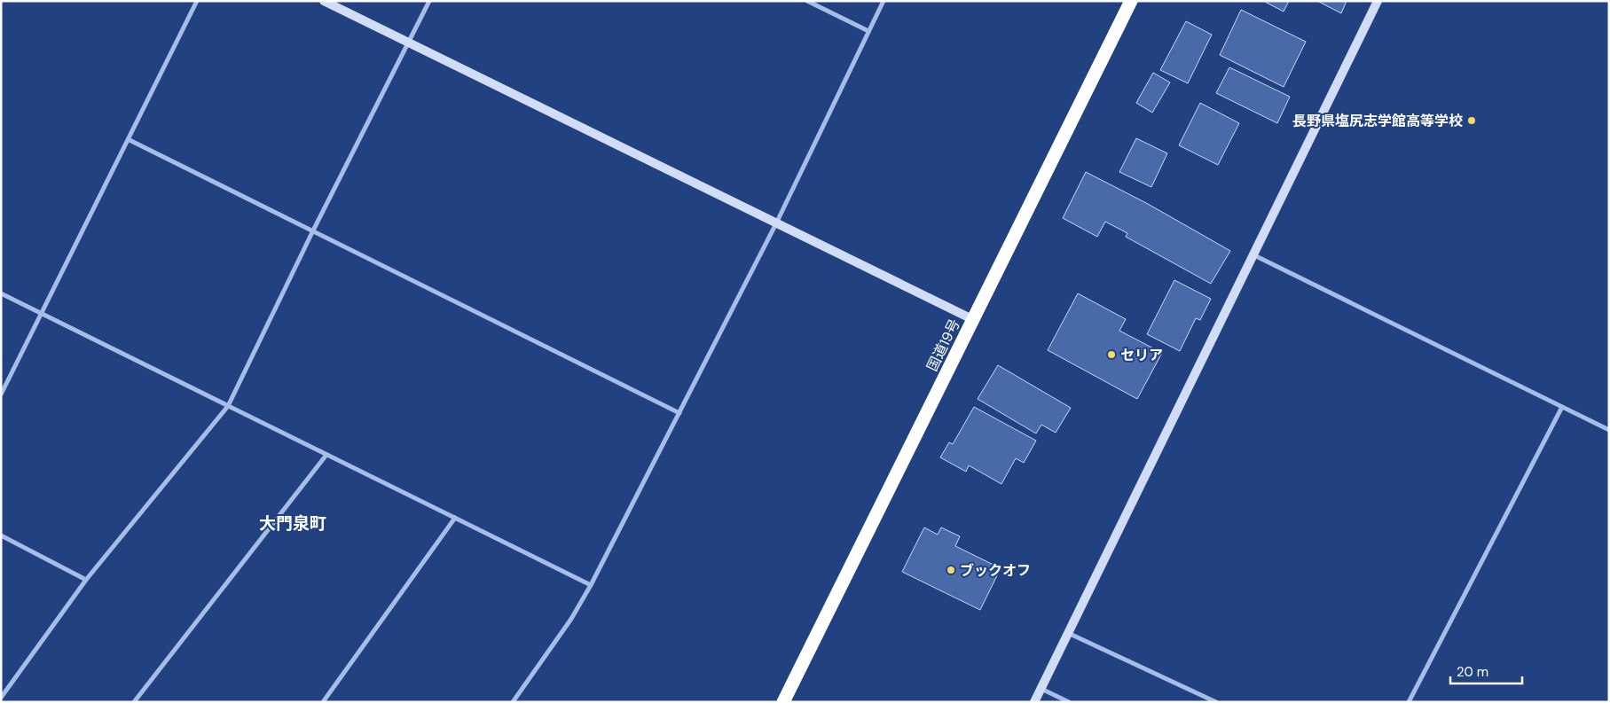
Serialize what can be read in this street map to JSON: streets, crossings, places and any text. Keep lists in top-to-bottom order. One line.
{"streets":{"highway":["国道19号"]},"districts":["大門泉町"],"places":["長野県塩尻志学館高等学校","セリア","ブックオフ"],"scale_bar":"20 m"}
